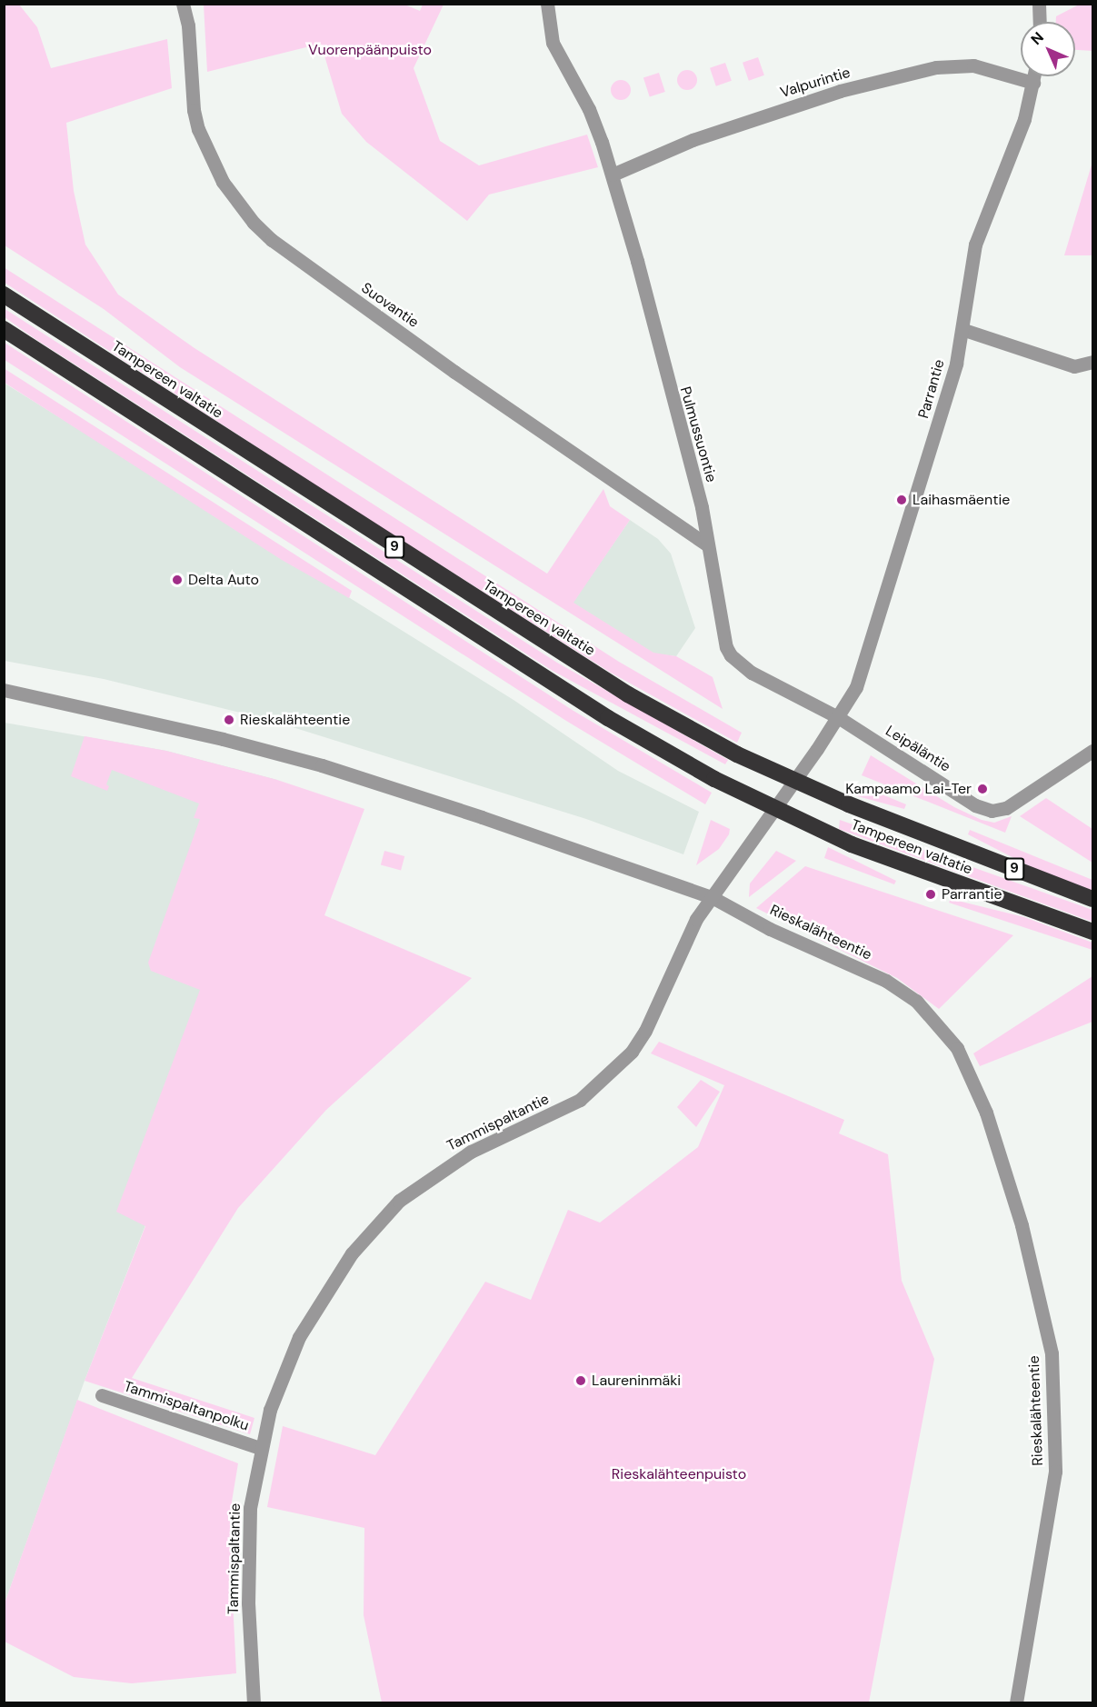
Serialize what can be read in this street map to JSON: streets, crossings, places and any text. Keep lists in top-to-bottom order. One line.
{"streets":{"highway":["Tampereen valtatie","9"],"street":["Valpurintie","Suovantie","Parrantie","Pulmussuontie","Leipäläntie","Rieskalähteentie","Tammispaltantie","Tammispaltanpolku"]},"crossings":[["Valpurintie","Parrantie"],["Valpurintie","Pulmussuontie"],["Suovantie","Pulmussuontie"],["Tampereen valtatie","Tammispaltantie"],["Parrantie","Pulmussuontie"],["Parrantie","Leipäläntie"],["Pulmussuontie","Leipäläntie"],["Rieskalähteentie","Tammispaltantie"],["Tammispaltantie","Tammispaltanpolku"]],"parks":["Vuorenpäänpuisto","Rieskalähteenpuisto"],"places":["Laihasmäentie","Delta Auto","Rieskalähteentie","Kampaamo Lai-Ter","Parrantie","Laureninmäki"],"north":"top left"}
